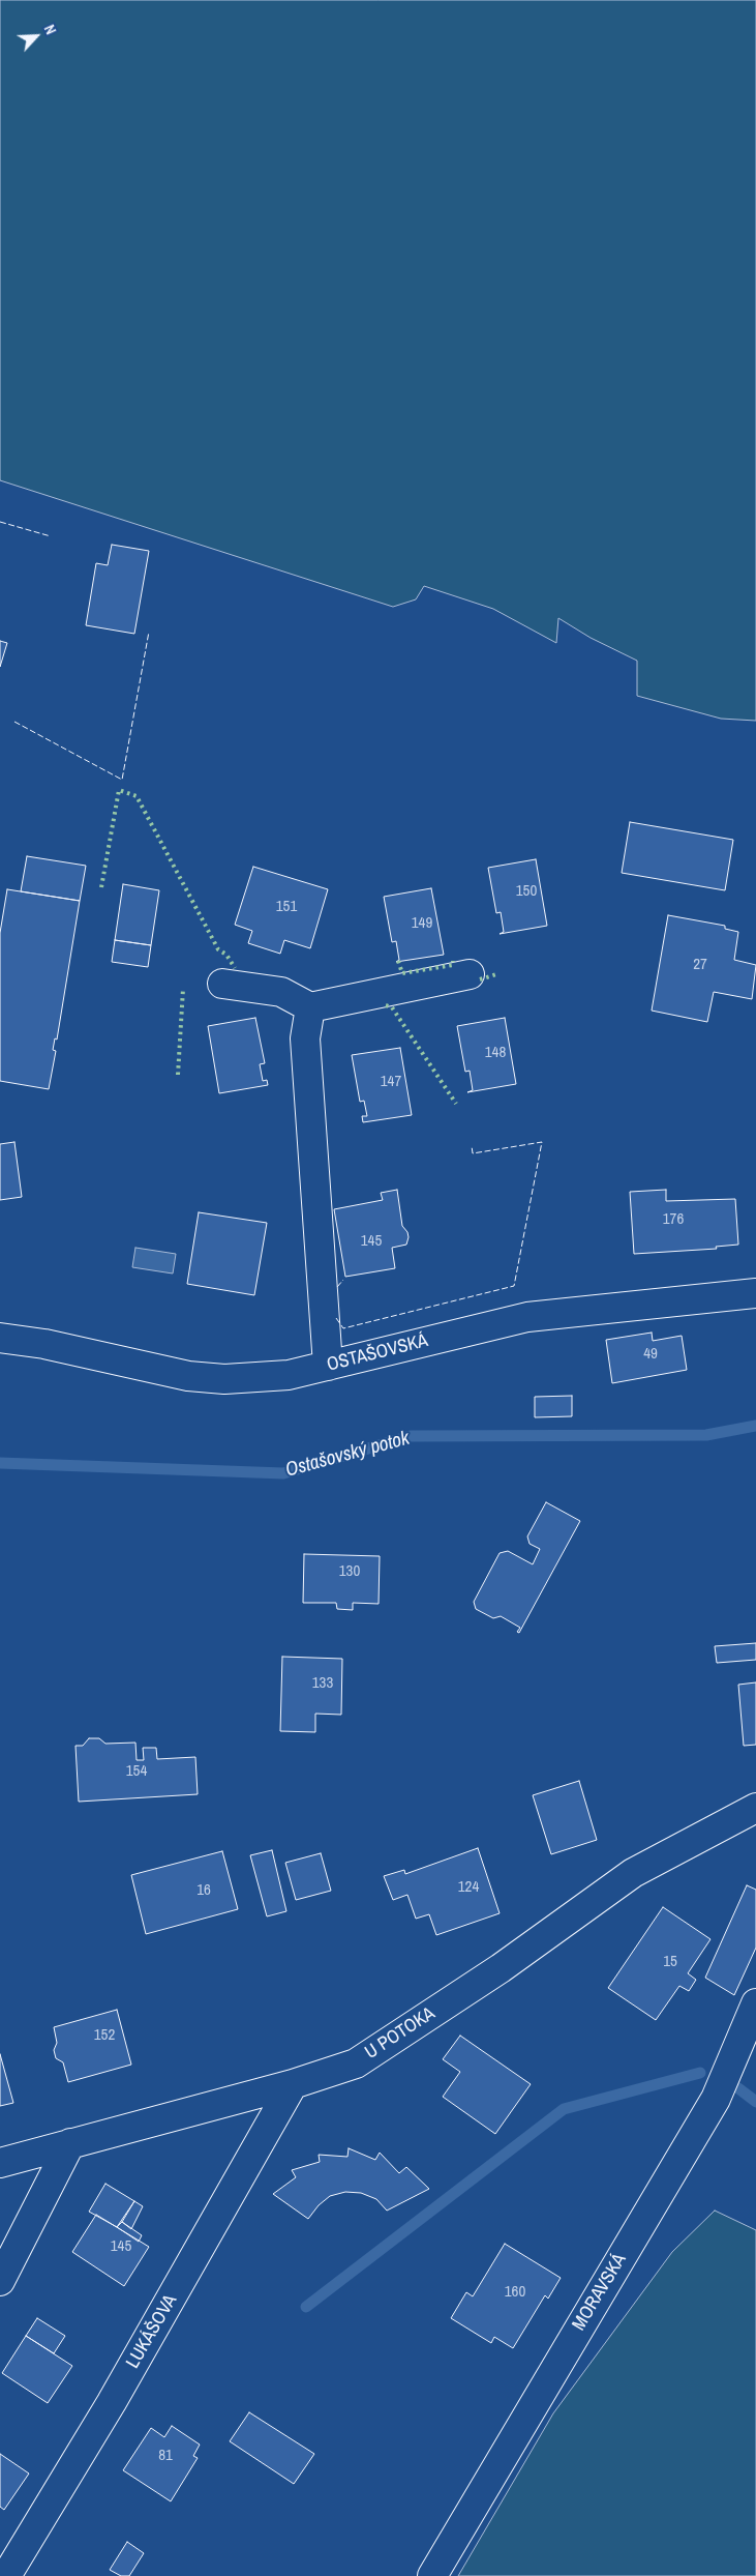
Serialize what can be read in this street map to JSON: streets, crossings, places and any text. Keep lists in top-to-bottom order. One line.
{"streets":{"street":["OSTAŠOVSKÁ","U POTOKA","MORAVSKÁ","LUKÁŠOVA"]},"crossings":[["U POTOKA","LUKÁŠOVA"]],"water":["Ostašovský potok"],"house_numbers":["150","151","149","27","148","147","176","145","49","130","133","154","124","16","15","152","145","160","81"],"north":"top right"}
